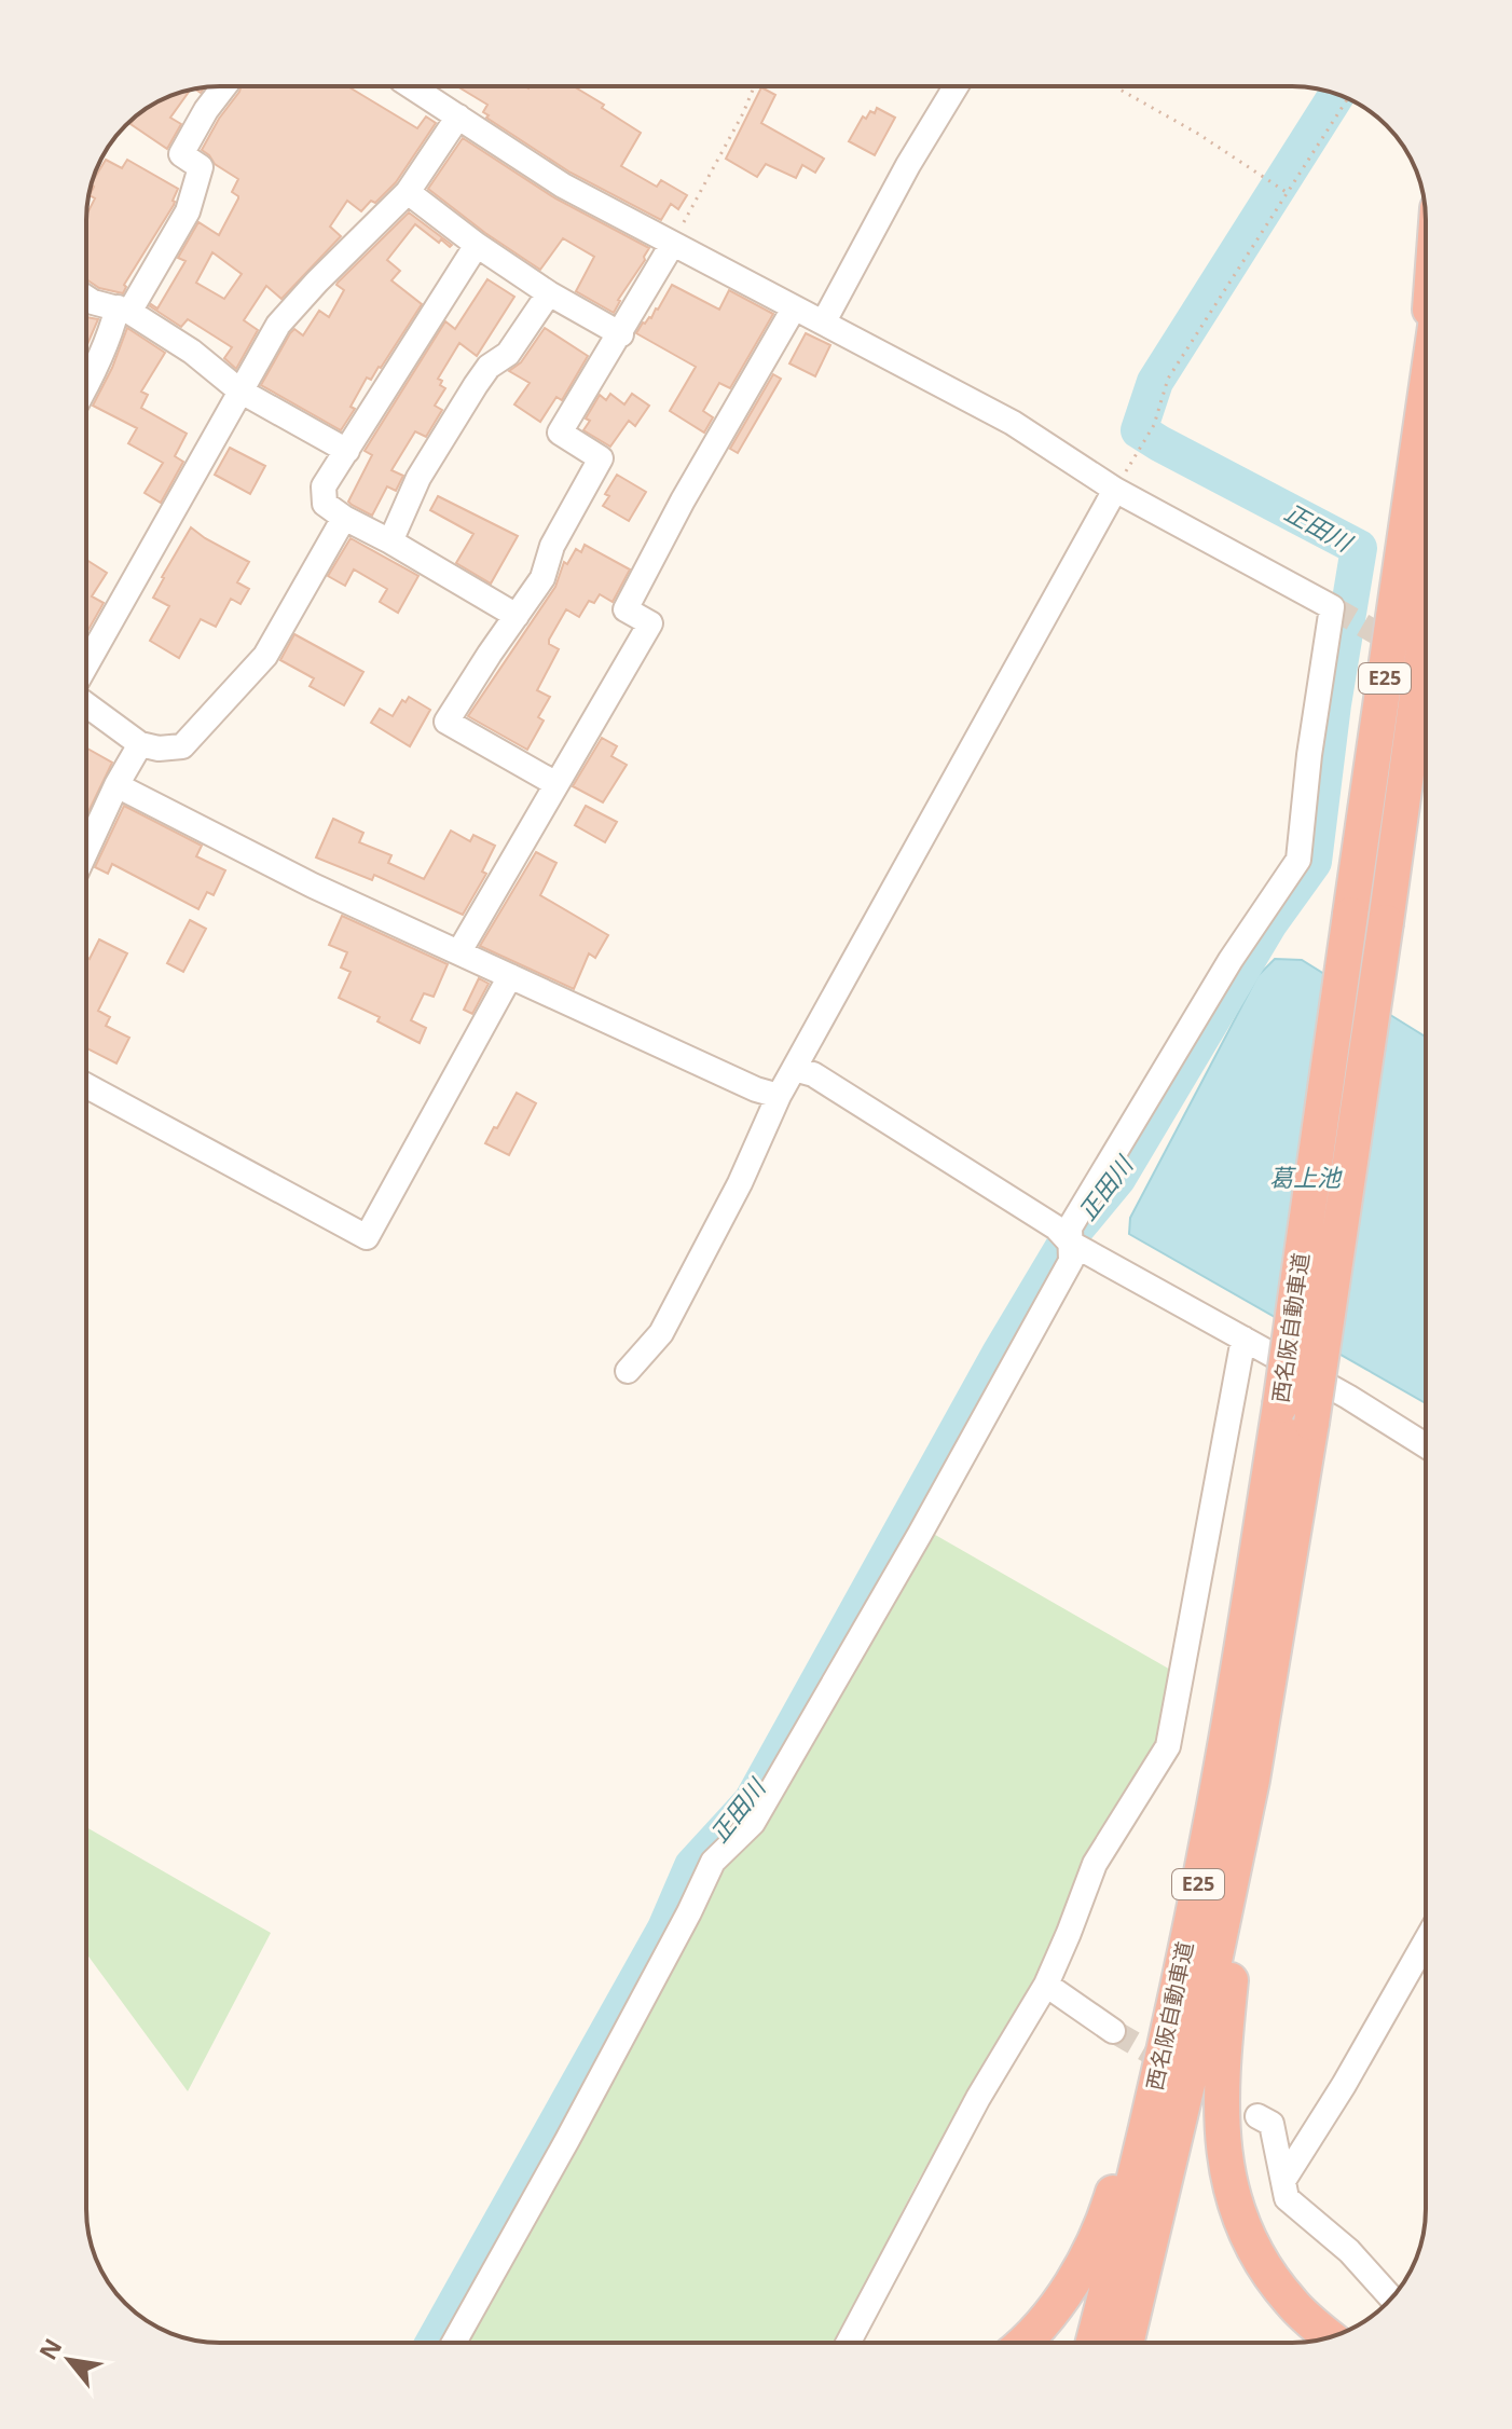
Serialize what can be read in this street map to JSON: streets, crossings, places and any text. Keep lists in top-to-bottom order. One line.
{"streets":{"highway":["E25","西名阪自動車道"]},"water":["正田川","葛上池"],"north":"top left"}
